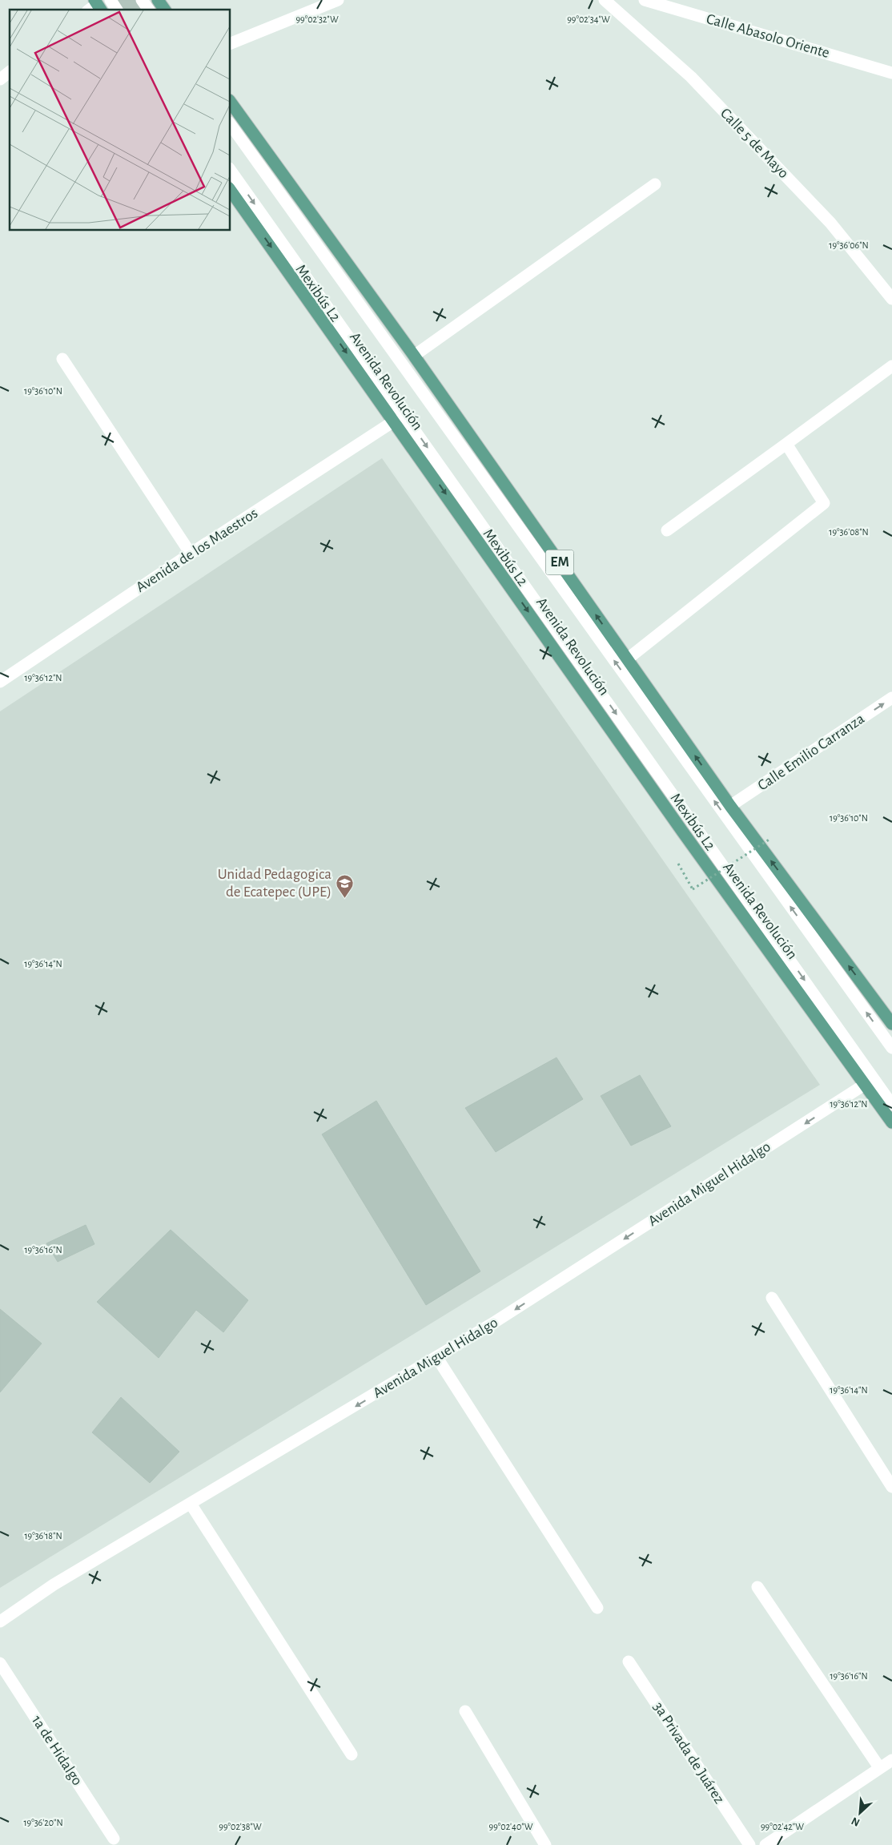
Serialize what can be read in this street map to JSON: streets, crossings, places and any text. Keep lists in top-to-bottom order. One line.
{"streets":{"main road":["Avenida Revolución","EM"],"street":["Calle Abasolo Oriente","Calle 5 de Mayo","Mexibús L2","Avenida de los Maestros","Calle Emilio Carranza","Avenida Miguel Hidalgo","1a de Hidalgo","3a Privada de Juárez"]},"crossings":[["Avenida Revolución","Avenida de los Maestros"],["Avenida Revolución","Avenida Miguel Hidalgo"],["EM","Calle Emilio Carranza"]],"one_way":["Calle Emilio Carranza","Avenida Miguel Hidalgo"],"places":{"school or university":["Unidad Pedagogica de Ecatepec (UPE)"]},"north":"bottom left","coordinates":["99°02'32\"W","99°02'34\"W","19°36'06\"N","19°36'10\"N","19°36'08\"N","19°36'12\"N","19°36'14\"N","19°36'16\"N","19°36'18\"N","19°36'20\"N","99°02'38\"W","99°02'40\"W","99°02'42\"W"]}
